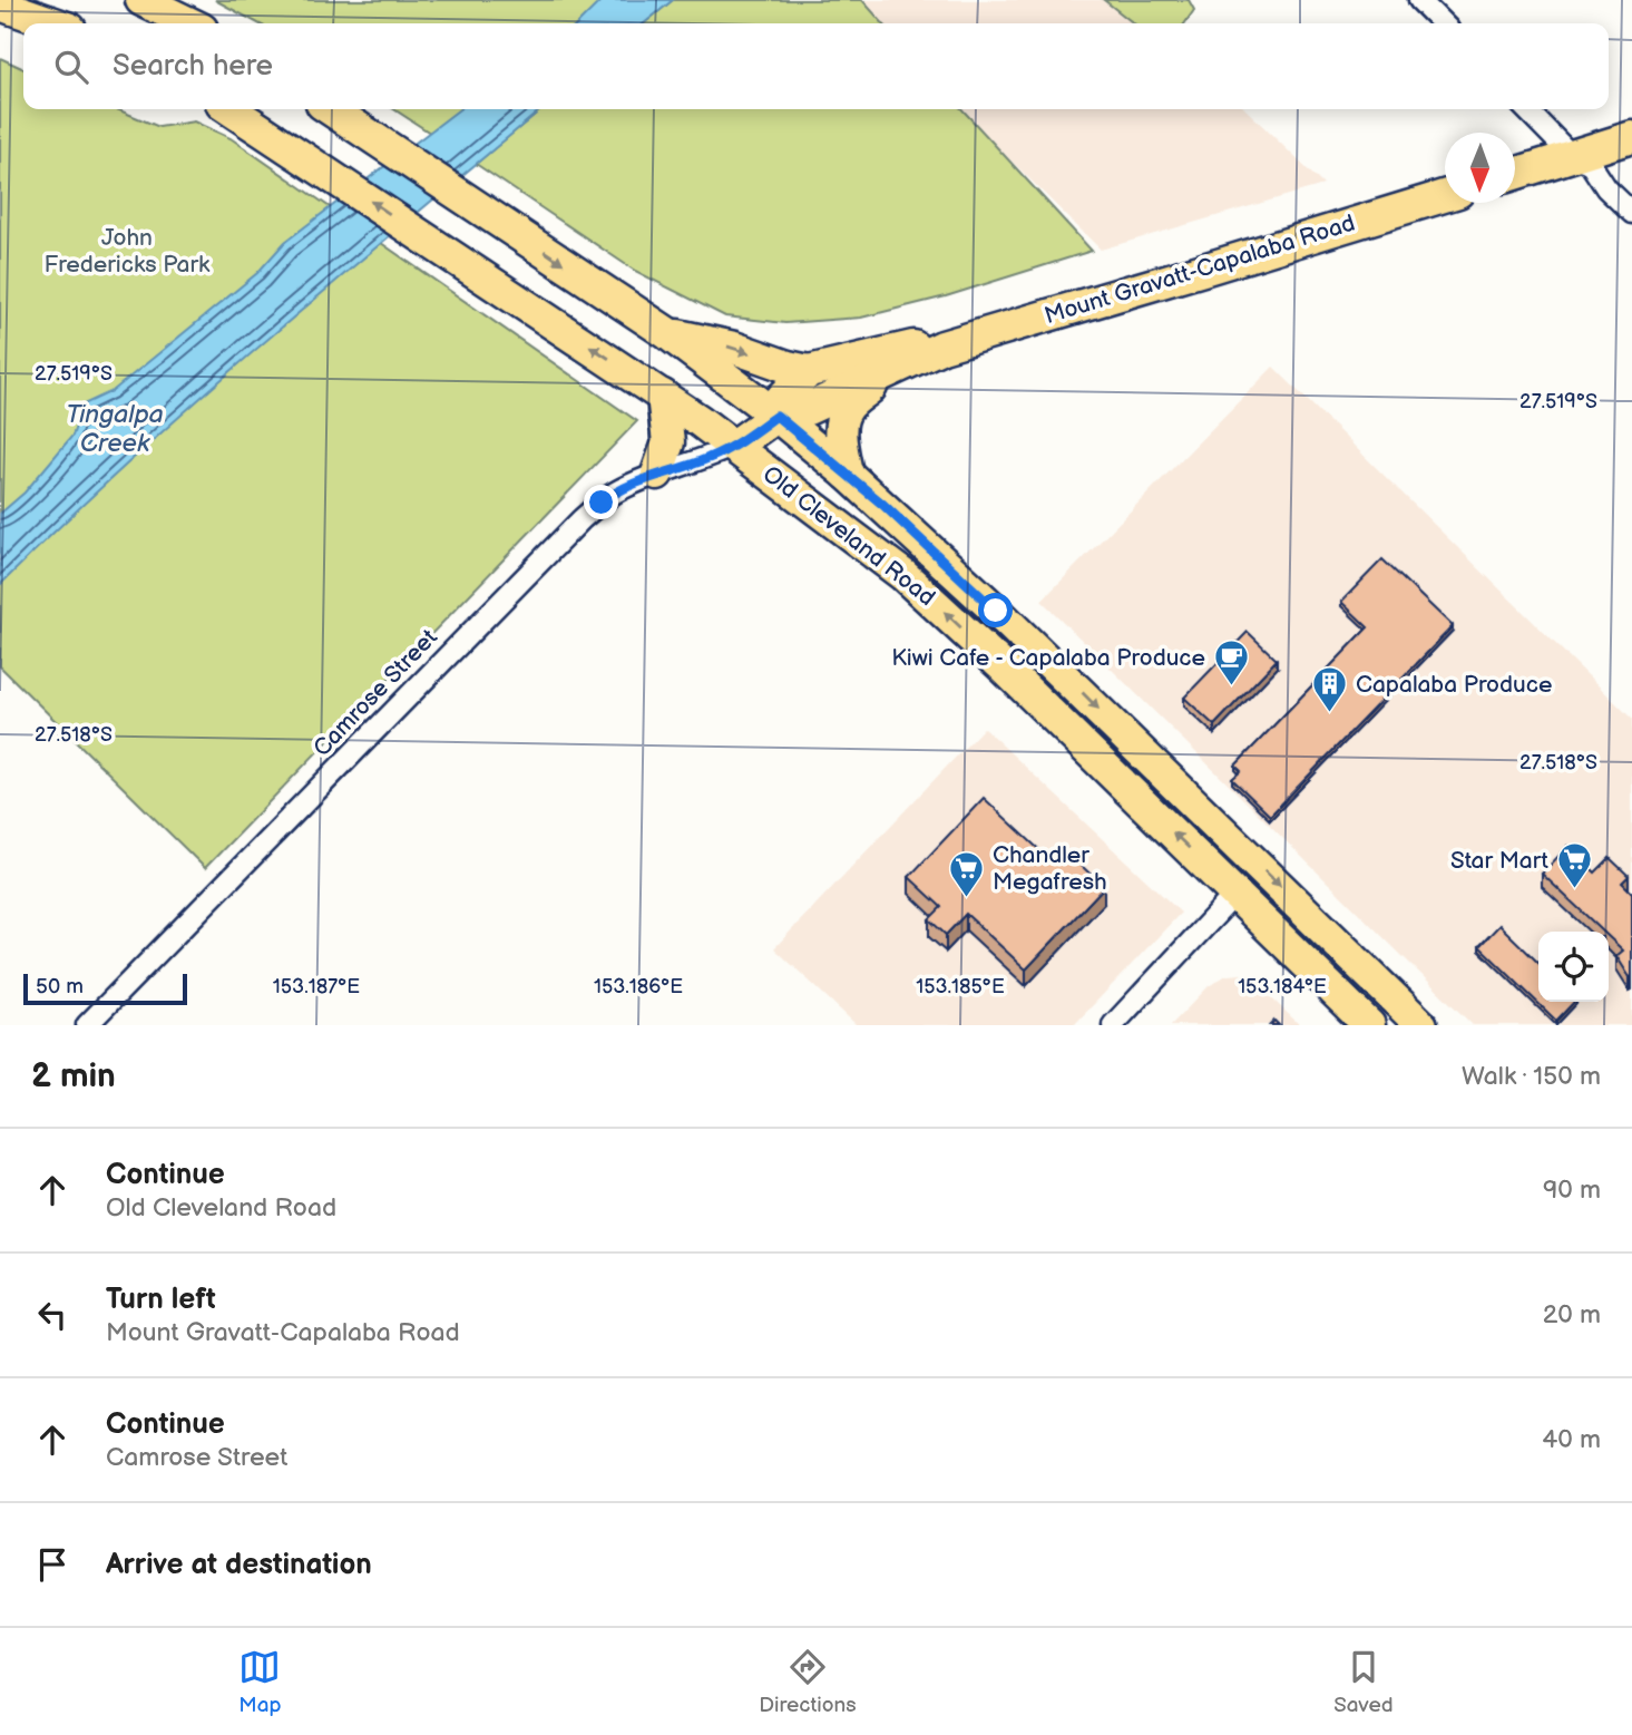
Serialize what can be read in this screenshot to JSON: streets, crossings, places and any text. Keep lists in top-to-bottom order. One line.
{"streets":{"main road":["Mount Gravatt-Capalaba Road","Old Cleveland Road"],"street":["Camrose Street"]},"crossings":[["Mount Gravatt-Capalaba Road","Old Cleveland Road"],["Mount Gravatt-Capalaba Road","Camrose Street"],["Old Cleveland Road","Camrose Street"]],"water":["Tingalpa Creek"],"parks":["John Fredericks Park"],"places":{"cafe":["Kiwi Cafe - Capalaba Produce"],"building":["Capalaba Produce"],"supermarket":["Star Mart","Chandler Megafresh"]},"scale_bar":"50 m","north":"bottom","page":{"search":"Search here","scale":"50 m","heading":["2 min","Walk · 150 m"],"list":[["Continue","Old Cleveland Road","90 m"],["Turn left","Mount Gravatt-Capalaba Road","20 m"],["Continue","Camrose Street","40 m"],"Arrive at destination"],"nav":["Map","Directions","Saved"]},"coordinates":["27.519°S","27.518°S","153.187°E","153.186°E","153.185°E","153.184°E"]}
